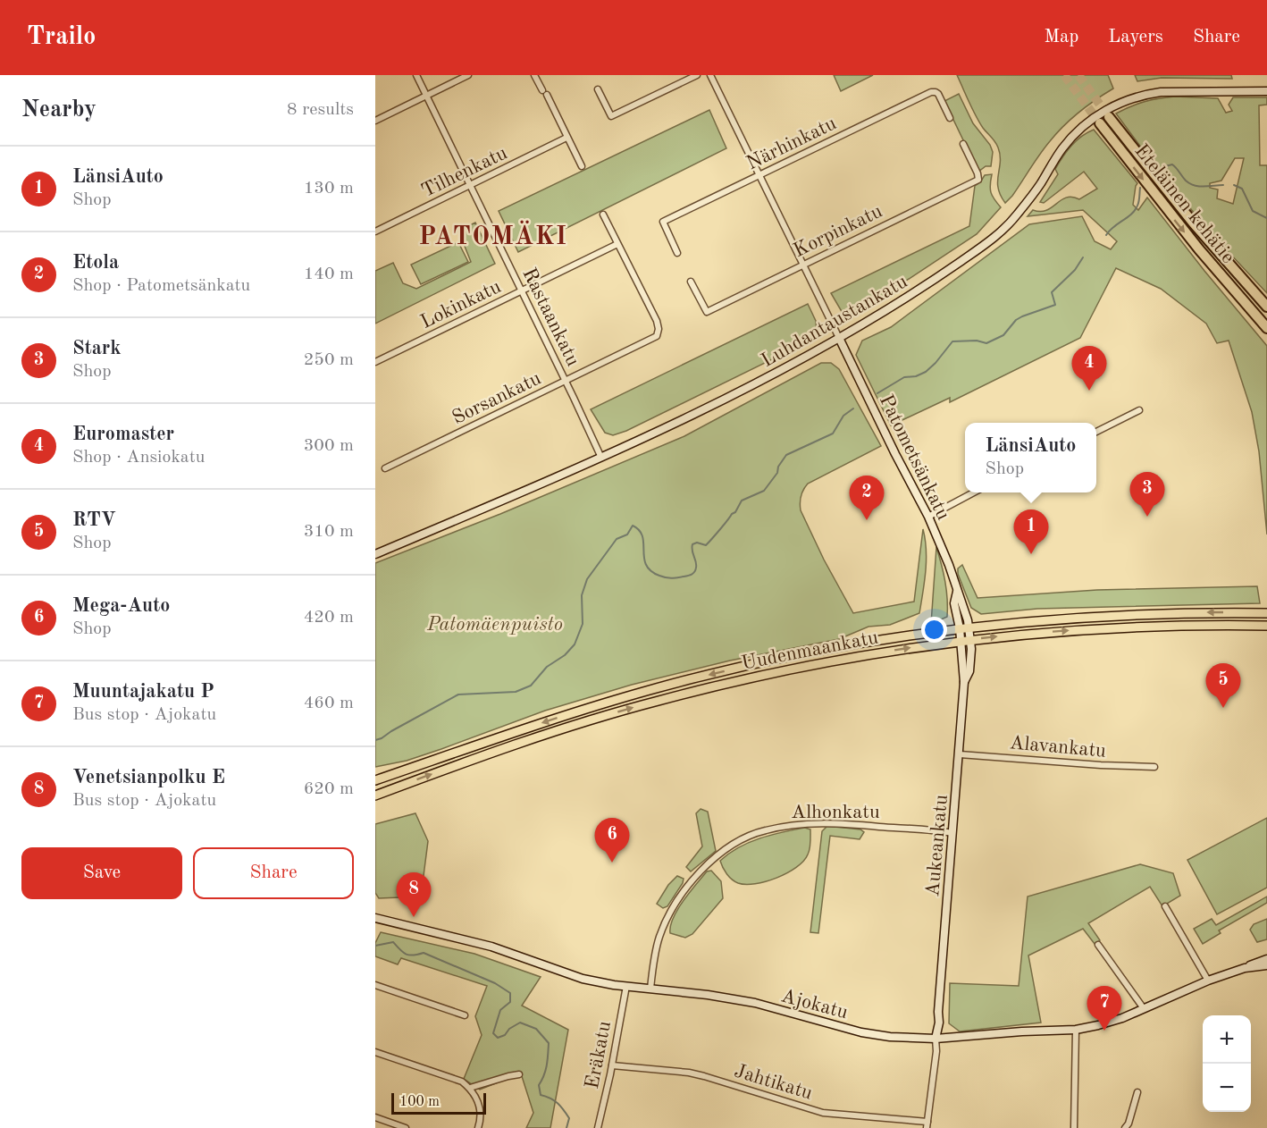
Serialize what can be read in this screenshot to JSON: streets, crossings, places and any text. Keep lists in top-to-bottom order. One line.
{"streets":{"highway":["Eteläinen kehätie"],"main road":["Uudenmaankatu"],"street":["Närhinkatu","Tilhenkatu","Korpinkatu","Lokinkatu","Rastaankatu","Luhdantaustankatu","Sorsankatu","Patometsänkatu","Alavankatu","Alhonkatu","Aukeankatu","Ajokatu","Eräkatu","Jahtikatu"]},"crossings":[["Tilhenkatu","Rastaankatu"],["Lokinkatu","Rastaankatu"],["Lokinkatu","Sorsankatu"],["Rastaankatu","Luhdantaustankatu"],["Rastaankatu","Sorsankatu"],["Luhdantaustankatu","Patometsänkatu"],["Patometsänkatu","Uudenmaankatu"],["Patometsänkatu","Aukeankatu"],["Uudenmaankatu","Aukeankatu"],["Alavankatu","Aukeankatu"],["Alhonkatu","Aukeankatu"],["Alhonkatu","Ajokatu"],["Aukeankatu","Ajokatu"],["Ajokatu","Eräkatu"],["Eräkatu","Jahtikatu"]],"districts":["PATOMÄKI"],"parks":["Patomäenpuisto"],"scale_bar":"100 m","page":{"header":"Trailo","nav":["Map","Layers","Share"],"heading":["Nearby","8 results"],"list":[{"mark":"1","name":"LänsiAuto","note":"Shop","value":"130 m"},{"mark":"2","name":"Etola","note":"Shop · Patometsänkatu","value":"140 m"},{"mark":"3","name":"Stark","note":"Shop","value":"250 m"},{"mark":"4","name":"Euromaster","note":"Shop · Ansiokatu","value":"300 m"},{"mark":"5","name":"RTV","note":"Shop","value":"310 m"},{"mark":"6","name":"Mega-Auto","note":"Shop","value":"420 m"},{"mark":"7","name":"Muuntajakatu P","note":"Bus stop · Ajokatu","value":"460 m"},{"mark":"8","name":"Venetsianpolku E","note":"Bus stop · Ajokatu","value":"620 m"}],"pins":["4","3","2","1","5","6","8","7"],"popup":["LänsiAuto","Shop"],"buttons":["Save","Share"],"map_buttons":["+","−"],"scale":"100 m"}}
